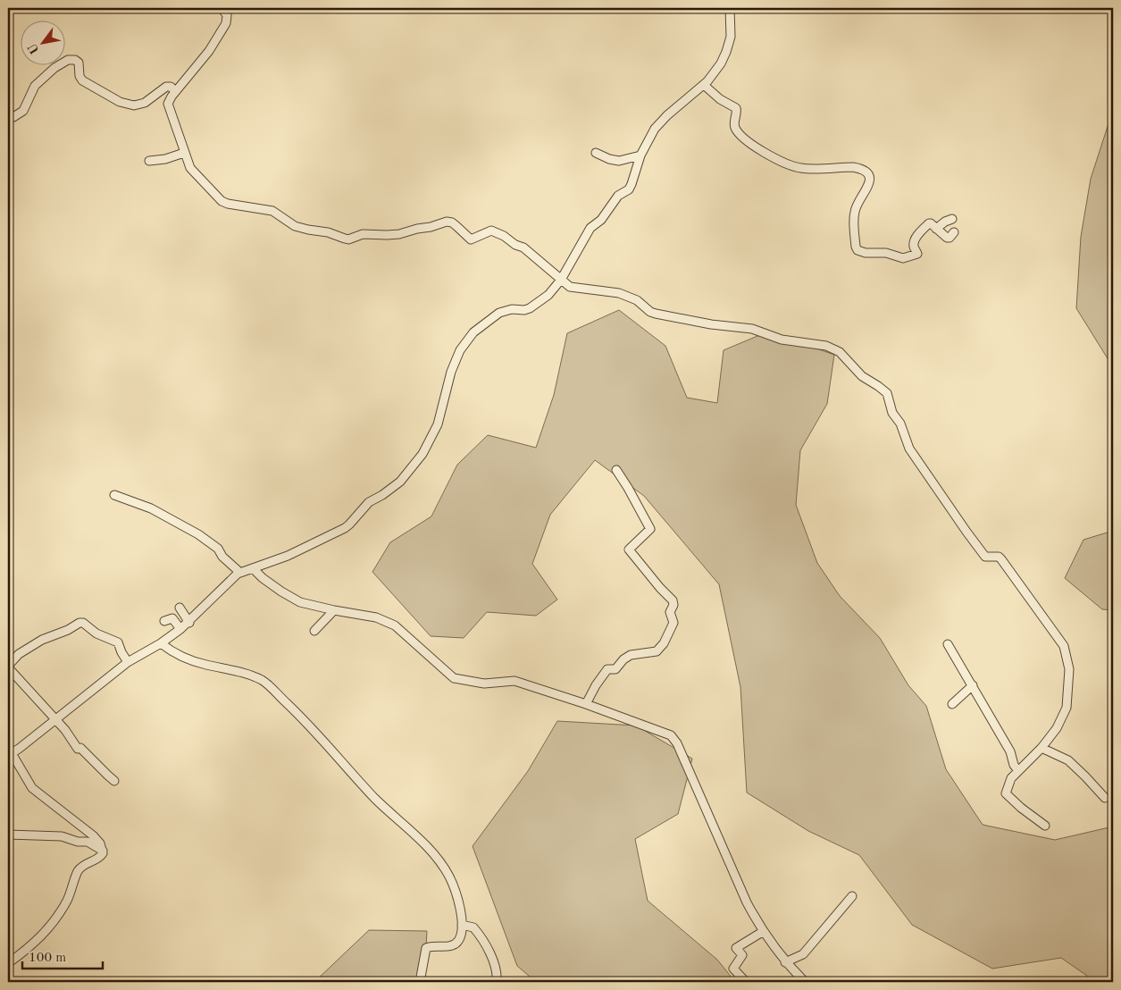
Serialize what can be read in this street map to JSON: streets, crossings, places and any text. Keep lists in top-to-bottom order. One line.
{"scale_bar":"100 m","north":"bottom left"}
